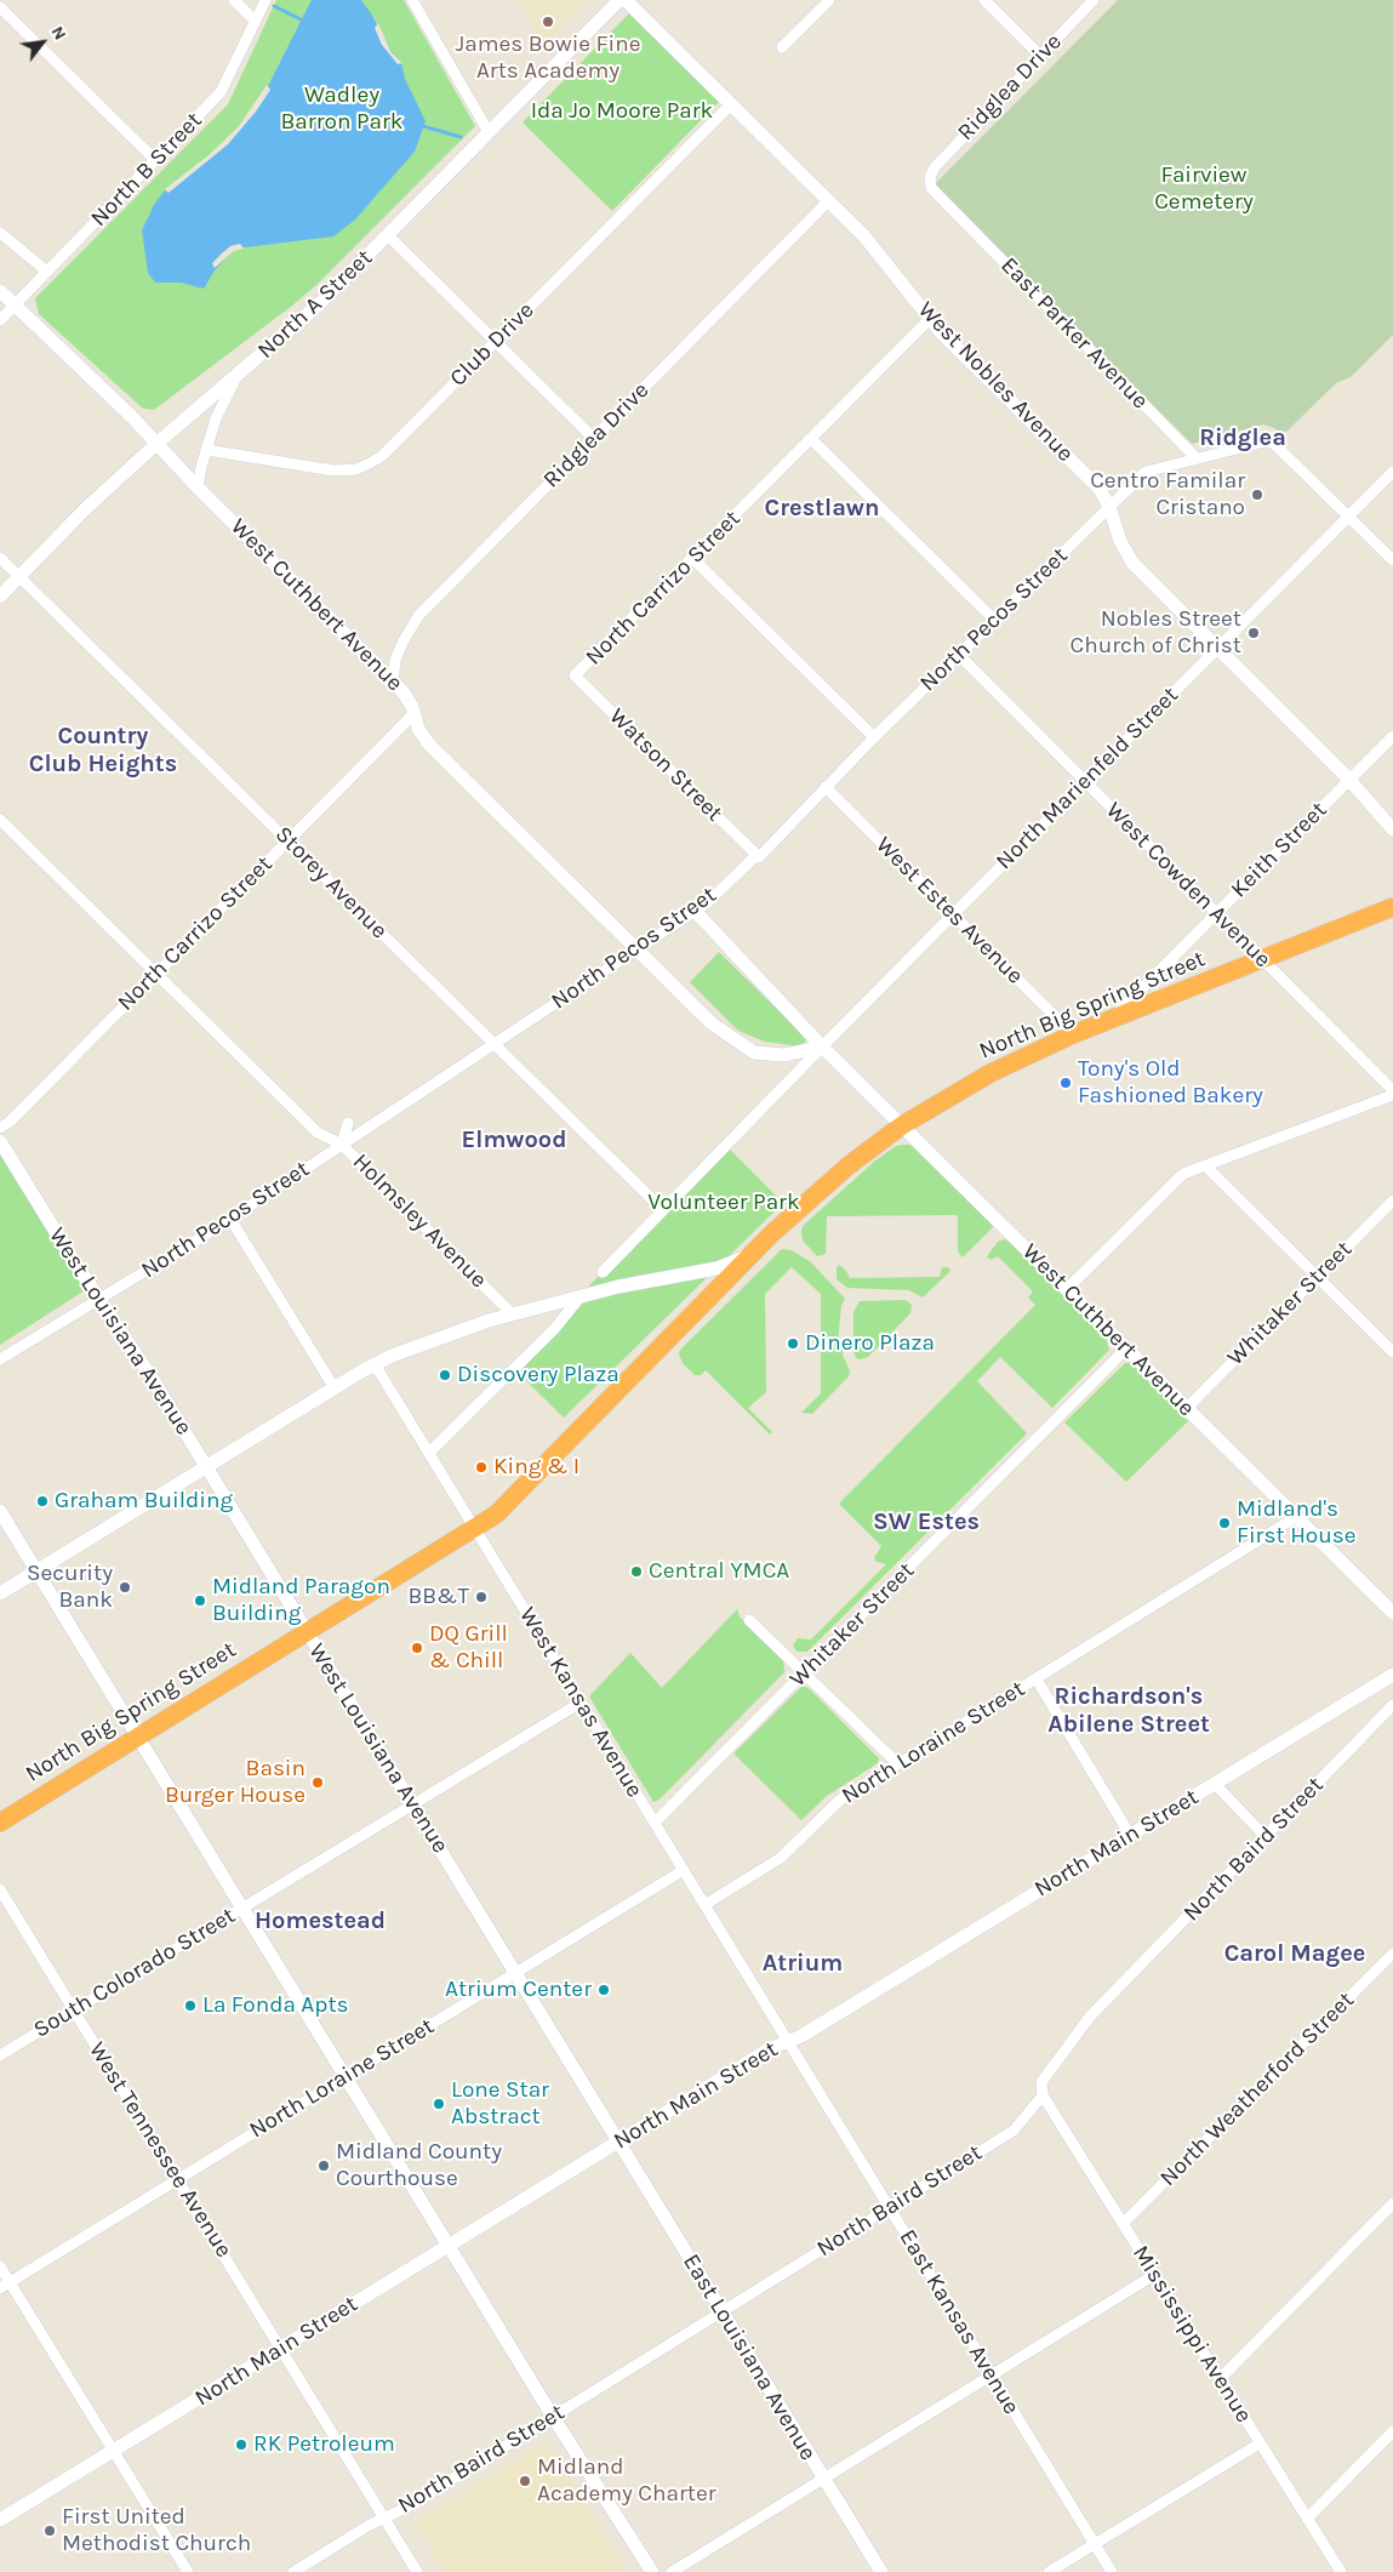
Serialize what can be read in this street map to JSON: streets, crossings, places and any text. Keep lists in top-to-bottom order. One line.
{"streets":{"highway":["North Big Spring Street"],"street":["Ridglea Drive","North B Street","North A Street","East Parker Avenue","Club Drive","West Nobles Avenue","North Carrizo Street","West Cuthbert Avenue","North Pecos Street","Watson Street","North Marienfeld Street","Keith Street","Storey Avenue","West Cowden Avenue","West Estes Avenue","Holmsley Avenue","Whitaker Street","West Louisiana Avenue","West Kansas Avenue","North Loraine Street","North Main Street","North Baird Street","South Colorado Street","North Weatherford Street","West Tennessee Avenue","East Kansas Avenue","Mississippi Avenue","East Louisiana Avenue"]},"crossings":[["Ridglea Drive","East Parker Avenue"],["Ridglea Drive","West Nobles Avenue"],["Ridglea Drive","West Cuthbert Avenue"],["North B Street","West Cuthbert Avenue"],["North A Street","West Cuthbert Avenue"],["North A Street","Storey Avenue"],["East Parker Avenue","North Pecos Street"],["Club Drive","West Nobles Avenue"],["West Nobles Avenue","North Carrizo Street"],["West Nobles Avenue","North Pecos Street"],["West Nobles Avenue","North Marienfeld Street"],["West Nobles Avenue","Keith Street"],["North Carrizo Street","West Cuthbert Avenue"],["North Carrizo Street","Watson Street"],["North Carrizo Street","Storey Avenue"],["West Cuthbert Avenue","North Pecos Street"],["West Cuthbert Avenue","North Marienfeld Street"],["West Cuthbert Avenue","North Big Spring Street"],["West Cuthbert Avenue","Whitaker Street"],["West Cuthbert Avenue","North Loraine Street"],["North Pecos Street","Watson Street"],["North Pecos Street","Storey Avenue"],["North Pecos Street","West Cowden Avenue"],["North Pecos Street","West Estes Avenue"],["North Pecos Street","Holmsley Avenue"],["North Pecos Street","West Louisiana Avenue"],["North Marienfeld Street","Storey Avenue"],["North Marienfeld Street","West Cowden Avenue"],["North Marienfeld Street","West Estes Avenue"],["Keith Street","West Cowden Avenue"],["Keith Street","North Big Spring Street"],["West Cowden Avenue","North Big Spring Street"],["West Estes Avenue","North Big Spring Street"],["North Big Spring Street","West Louisiana Avenue"],["North Big Spring Street","West Kansas Avenue"],["Whitaker Street","West Kansas Avenue"],["West Louisiana Avenue","North Loraine Street"],["West Louisiana Avenue","North Main Street"],["West Louisiana Avenue","South Colorado Street"],["West Louisiana Avenue","East Louisiana Avenue"],["West Kansas Avenue","North Loraine Street"],["West Kansas Avenue","North Main Street"],["West Kansas Avenue","South Colorado Street"],["West Kansas Avenue","East Kansas Avenue"],["North Loraine Street","West Tennessee Avenue"],["North Main Street","West Tennessee Avenue"],["North Main Street","East Kansas Avenue"],["North Main Street","East Louisiana Avenue"],["North Baird Street","West Tennessee Avenue"],["North Baird Street","East Kansas Avenue"],["North Baird Street","Mississippi Avenue"],["North Baird Street","East Louisiana Avenue"],["South Colorado Street","West Tennessee Avenue"],["North Weatherford Street","Mississippi Avenue"]],"districts":["Ridglea","Crestlawn","Country Club Heights","Elmwood","SW Estes","Richardson's Abilene Street","Homestead","Carol Magee","Atrium"],"parks":["Wadley Barron Park","Ida Jo Moore Park","Fairview Cemetery","Volunteer Park"],"places":["James Bowie Fine Arts Academy","Centro Familar Cristano","Nobles Street Church of Christ","Tony's Old Fashioned Bakery","Dinero Plaza","Discovery Plaza","King & I","Graham Building","Midland's First House","Central YMCA","Security Bank","BB&T","Midland Paragon Building","DQ Grill & Chill","Basin Burger House","Atrium Center","La Fonda Apts","Lone Star Abstract","Midland County Courthouse","RK Petroleum","Midland Academy Charter","First United Methodist Church"],"north":"top right"}
